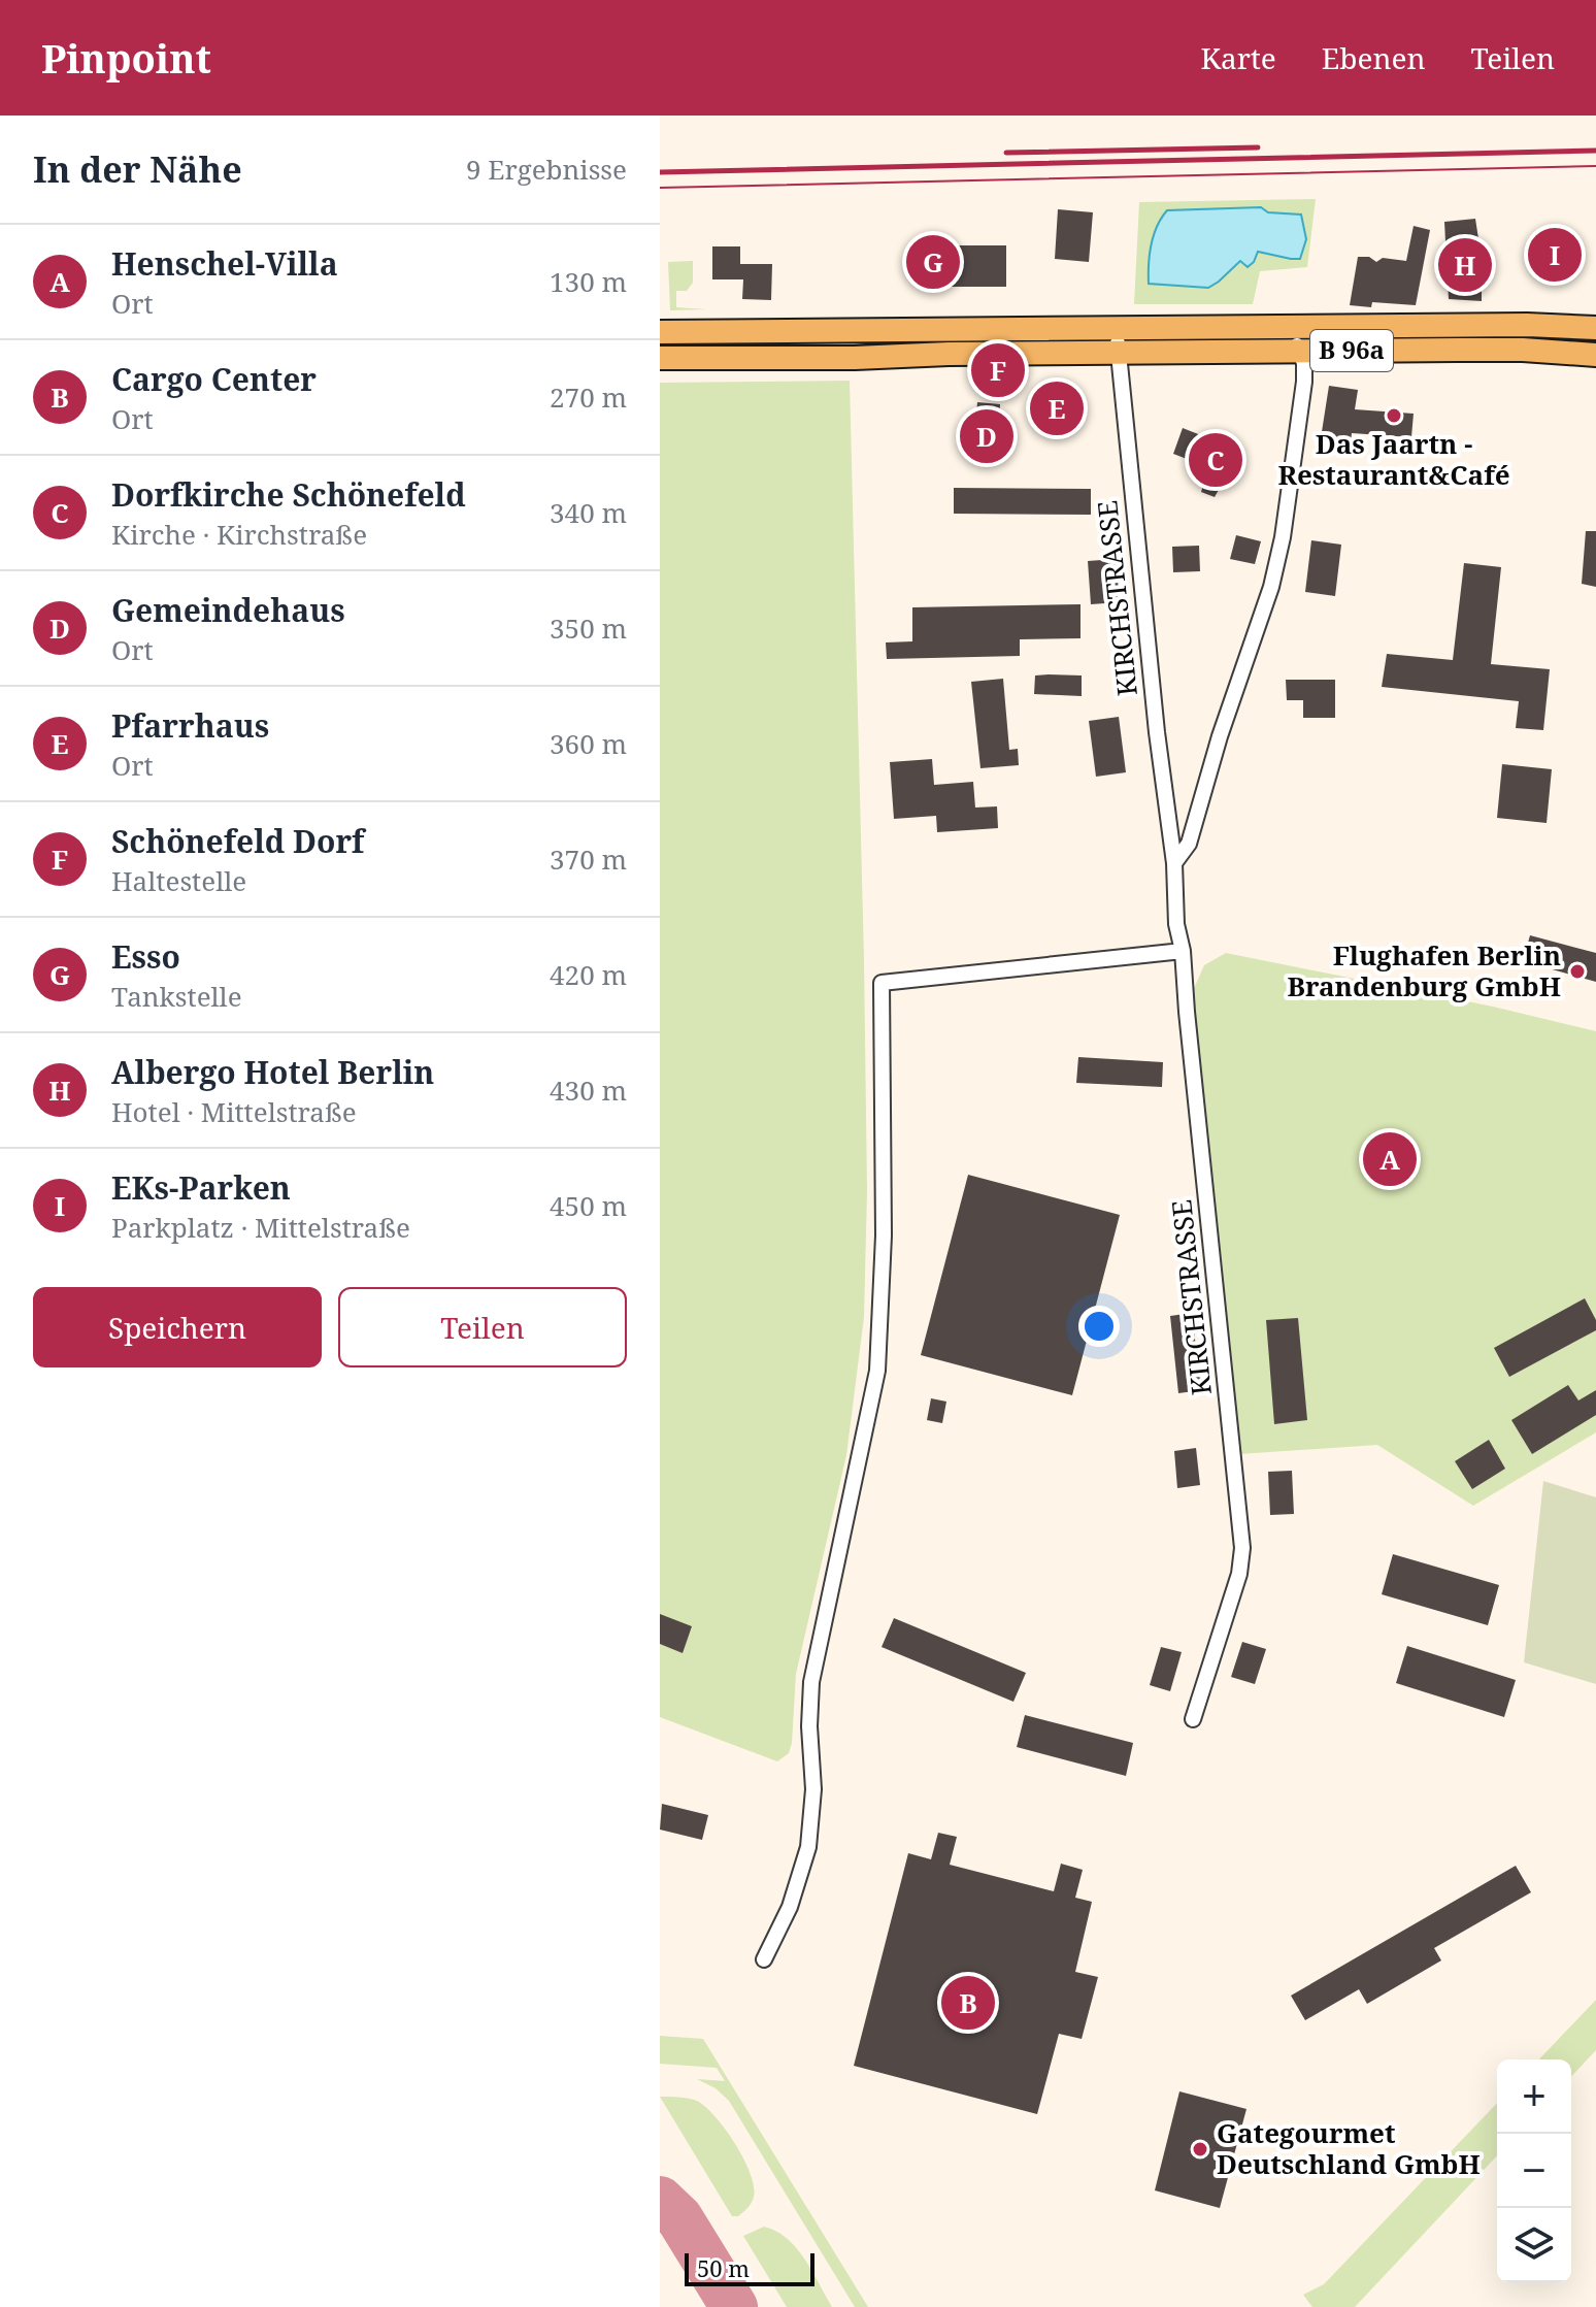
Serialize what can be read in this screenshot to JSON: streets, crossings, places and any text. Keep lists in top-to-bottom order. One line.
{"streets":{"main road":["B 96a"],"street":["KIRCHSTRASSE"]},"crossings":[["B 96a","KIRCHSTRASSE"]],"places":["Das Jaartn - Restaurant&Café","Flughafen Berlin Brandenburg GmbH","Gategourmet Deutschland GmbH"],"scale_bar":"50 m","page":{"header":"Pinpoint","nav":["Karte","Ebenen","Teilen"],"heading":["In der Nähe","9 Ergebnisse"],"list":[{"mark":"A","name":"Henschel-Villa","note":"Ort","value":"130 m"},{"mark":"B","name":"Cargo Center","note":"Ort","value":"270 m"},{"mark":"C","name":"Dorfkirche Schönefeld","note":"Kirche · Kirchstraße","value":"340 m"},{"mark":"D","name":"Gemeindehaus","note":"Ort","value":"350 m"},{"mark":"E","name":"Pfarrhaus","note":"Ort","value":"360 m"},{"mark":"F","name":"Schönefeld Dorf","note":"Haltestelle","value":"370 m"},{"mark":"G","name":"Esso","note":"Tankstelle","value":"420 m"},{"mark":"H","name":"Albergo Hotel Berlin","note":"Hotel · Mittelstraße","value":"430 m"},{"mark":"I","name":"EKs-Parken","note":"Parkplatz · Mittelstraße","value":"450 m"}],"pins":["I","G","H","F","E","D","C","A","B"],"buttons":["Speichern","Teilen"],"map_buttons":["+","−"],"scale":"50 m"}}
